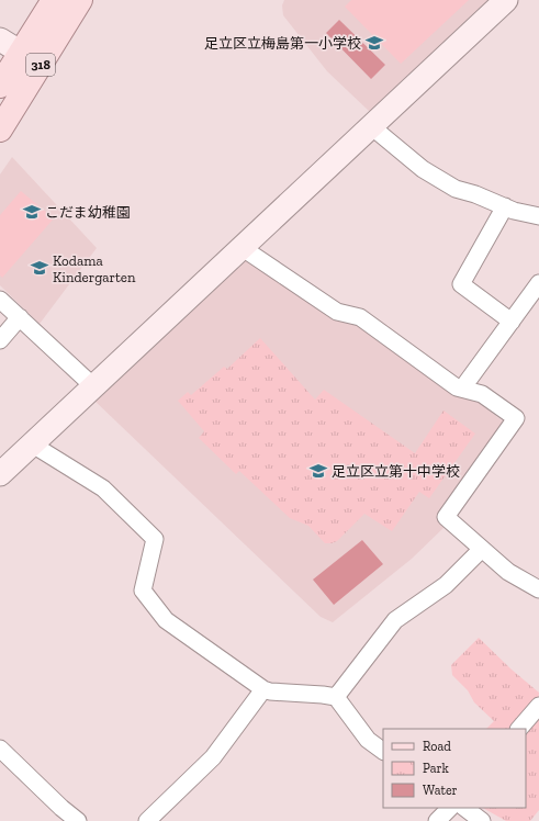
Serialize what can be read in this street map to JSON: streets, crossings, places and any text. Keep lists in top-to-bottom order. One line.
{"streets":{"main road":["318"]},"places":{"school or university":["足立区立梅島第一小学校","こだま幼稚園","Kodama Kindergarten","足立区立第十中学校"]},"legend":["Road","Park","Water"]}
